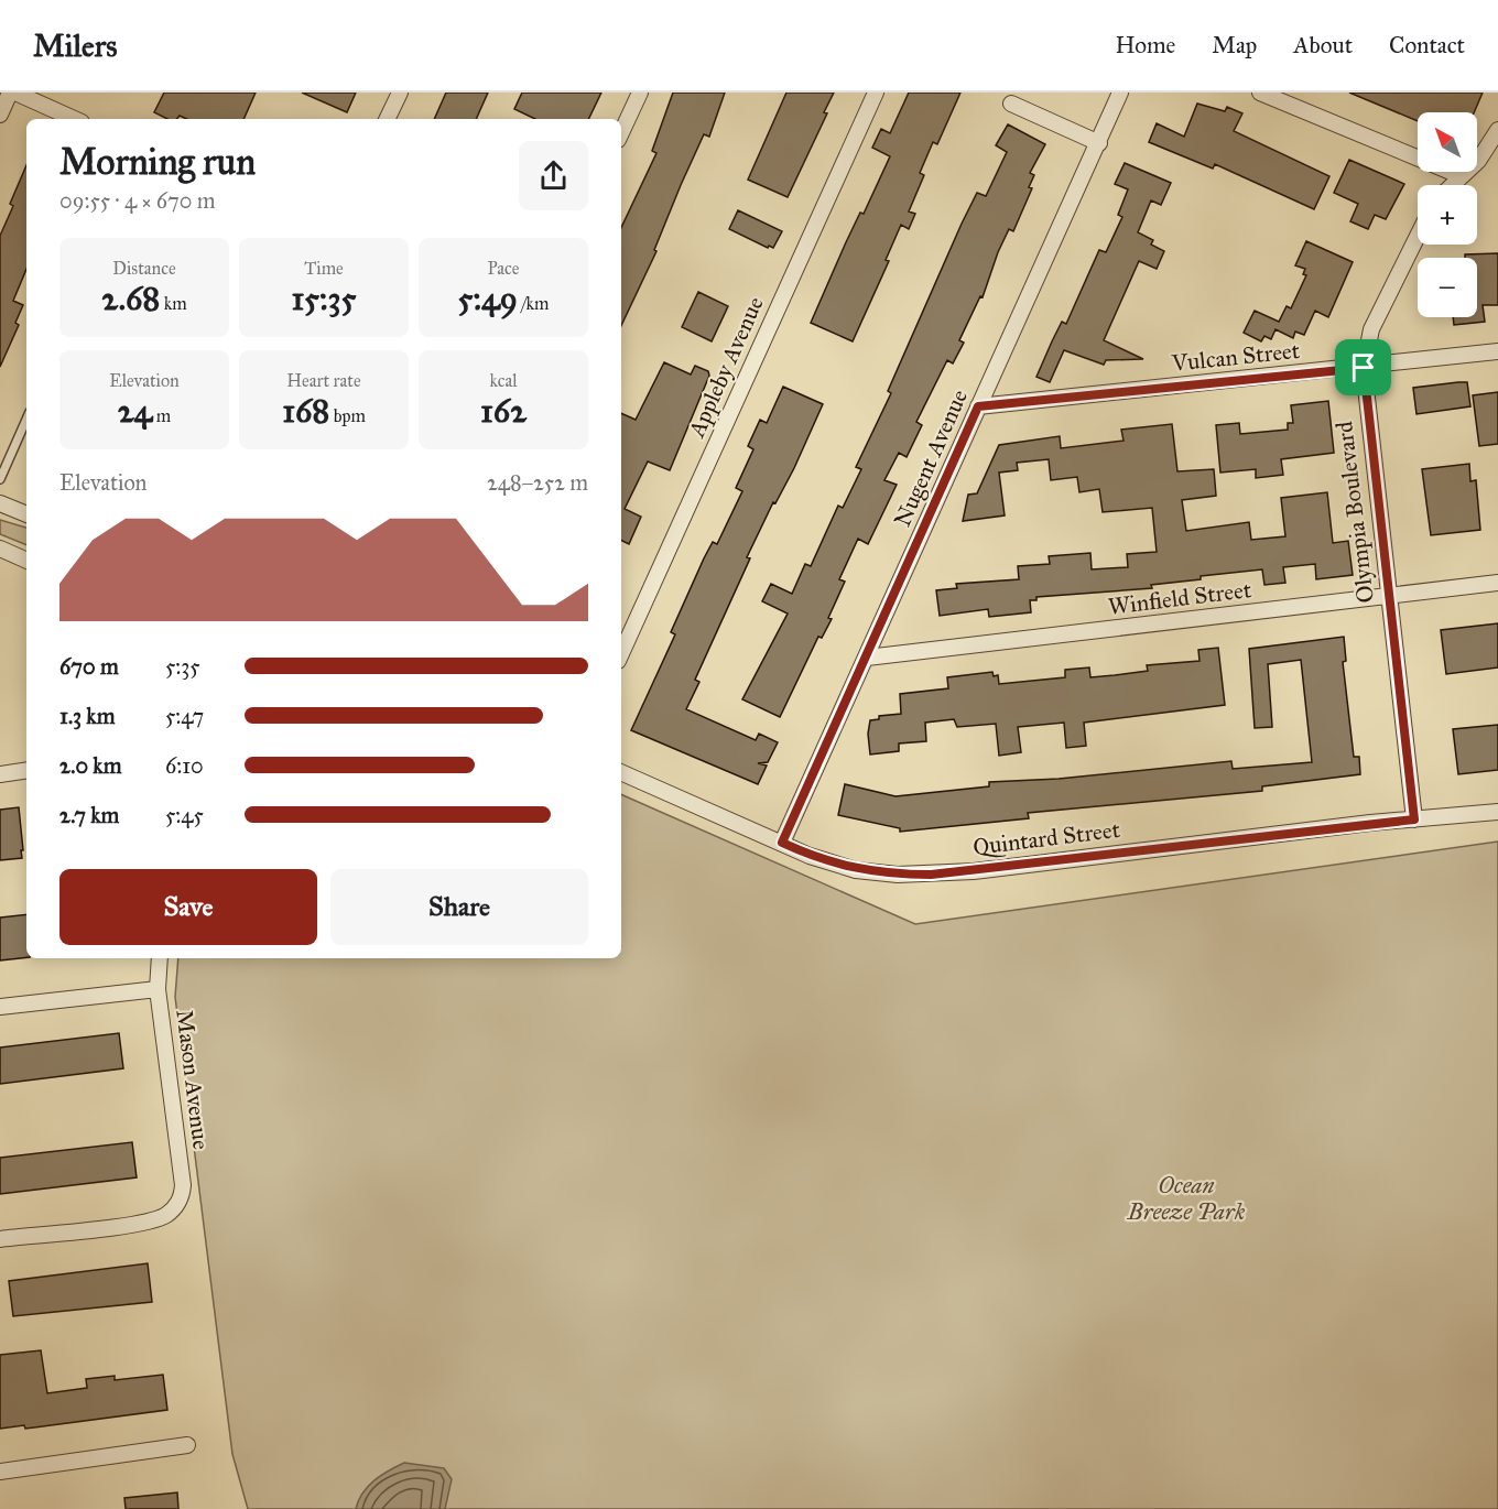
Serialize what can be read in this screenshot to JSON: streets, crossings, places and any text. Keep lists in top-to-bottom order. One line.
{"streets":{"street":["Vulcan Street","Appleby Avenue","Nugent Avenue","Olympia Boulevard","Winfield Street","Quintard Street","Mason Avenue"]},"crossings":[["Vulcan Street","Nugent Avenue"],["Vulcan Street","Olympia Boulevard"],["Nugent Avenue","Winfield Street"],["Nugent Avenue","Quintard Street"],["Olympia Boulevard","Winfield Street"],["Olympia Boulevard","Quintard Street"]],"parks":["Ocean Breeze Park"],"north":"top left","page":{"header":"Milers","nav":["Home","Map","About","Contact"],"map_buttons":["+","−"],"heading":["Morning run","09:55 · 4 × 670 m"],"stats":[["Distance","2.68 km"],["Time","15:35"],["Pace","5:49 /km"],["Elevation","24 m"],["Heart rate","168 bpm"],["kcal","162"]],"chart":["Elevation","248–252 m"],"list":[{"name":"670 m","note":"5:35"},{"name":"1.3 km","note":"5:47"},{"name":"2.0 km","note":"6:10"},{"name":"2.7 km","note":"5:45"}],"buttons":["Save","Share"]}}
